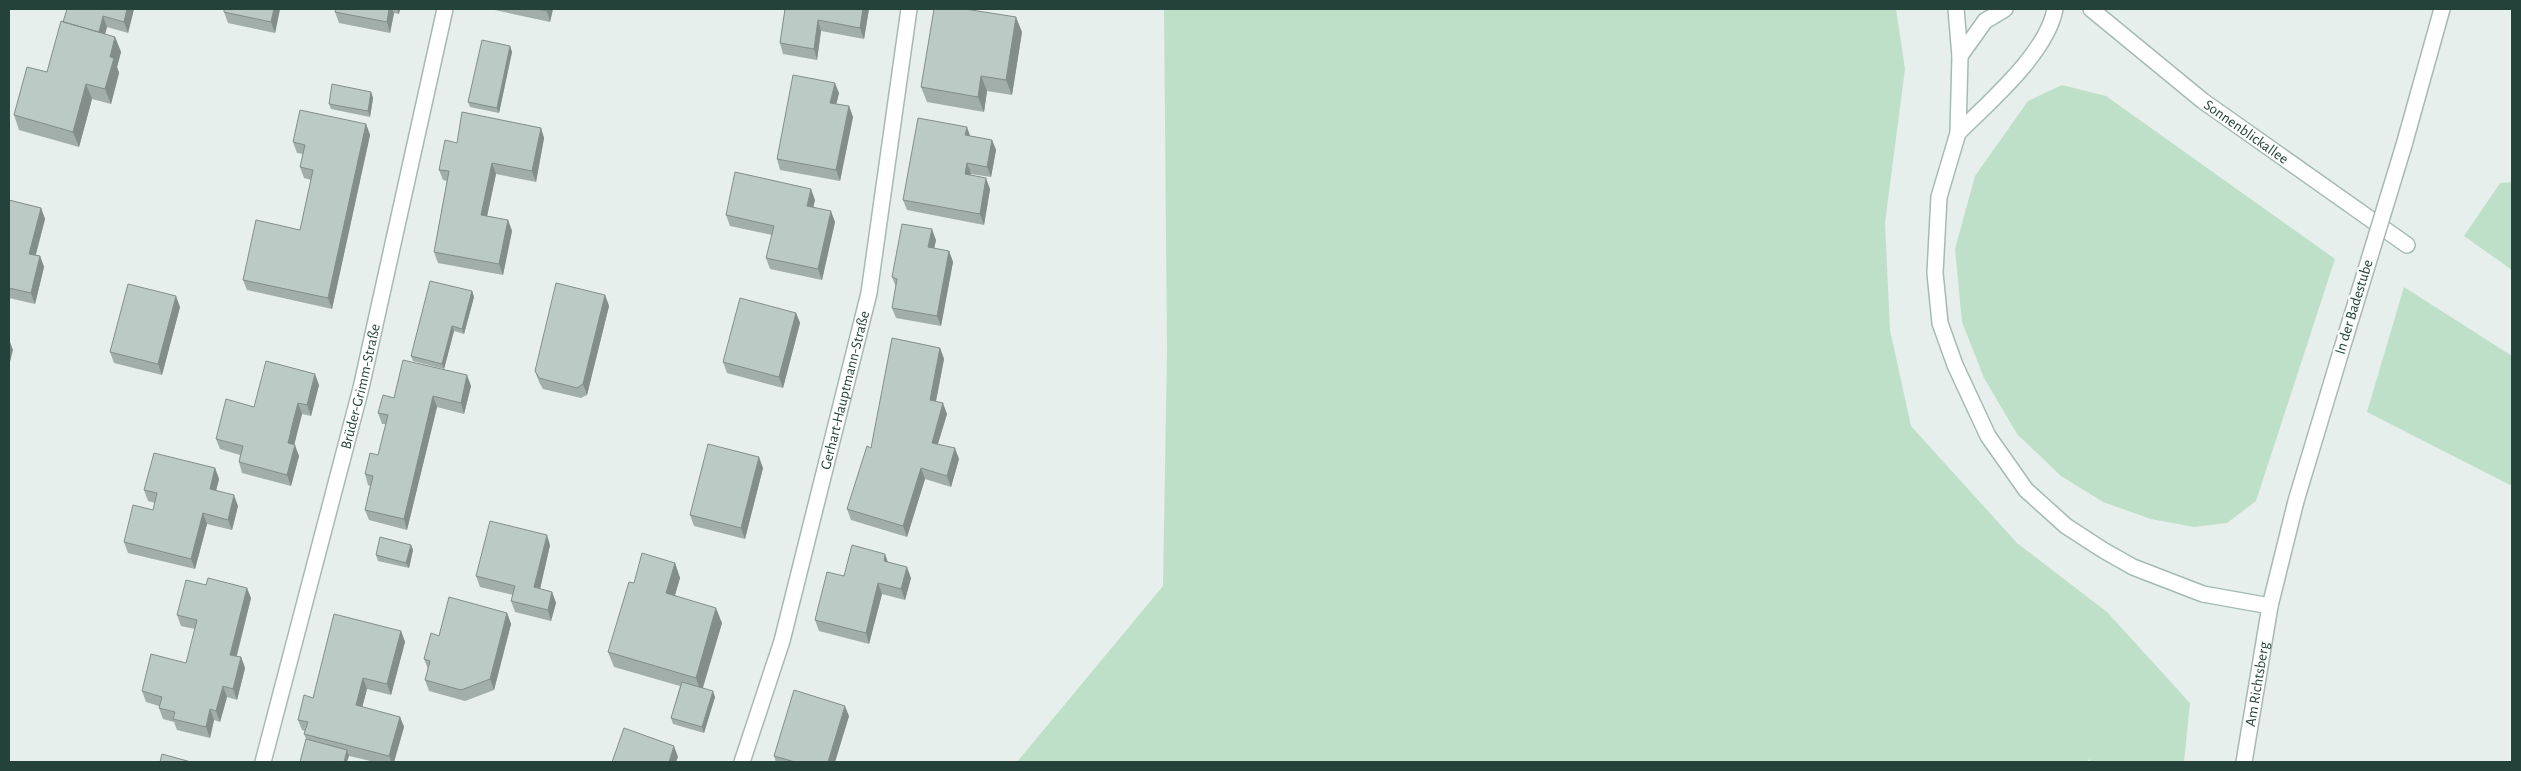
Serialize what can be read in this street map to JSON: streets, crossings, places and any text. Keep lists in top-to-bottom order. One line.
{"streets":{"street":["Sonnenblickallee","In der Badestube","Brüder-Grimm-Straße","Gerhart-Hauptmann-Straße","Am Richtsberg"]},"crossings":[["In der Badestube","Am Richtsberg"]]}
